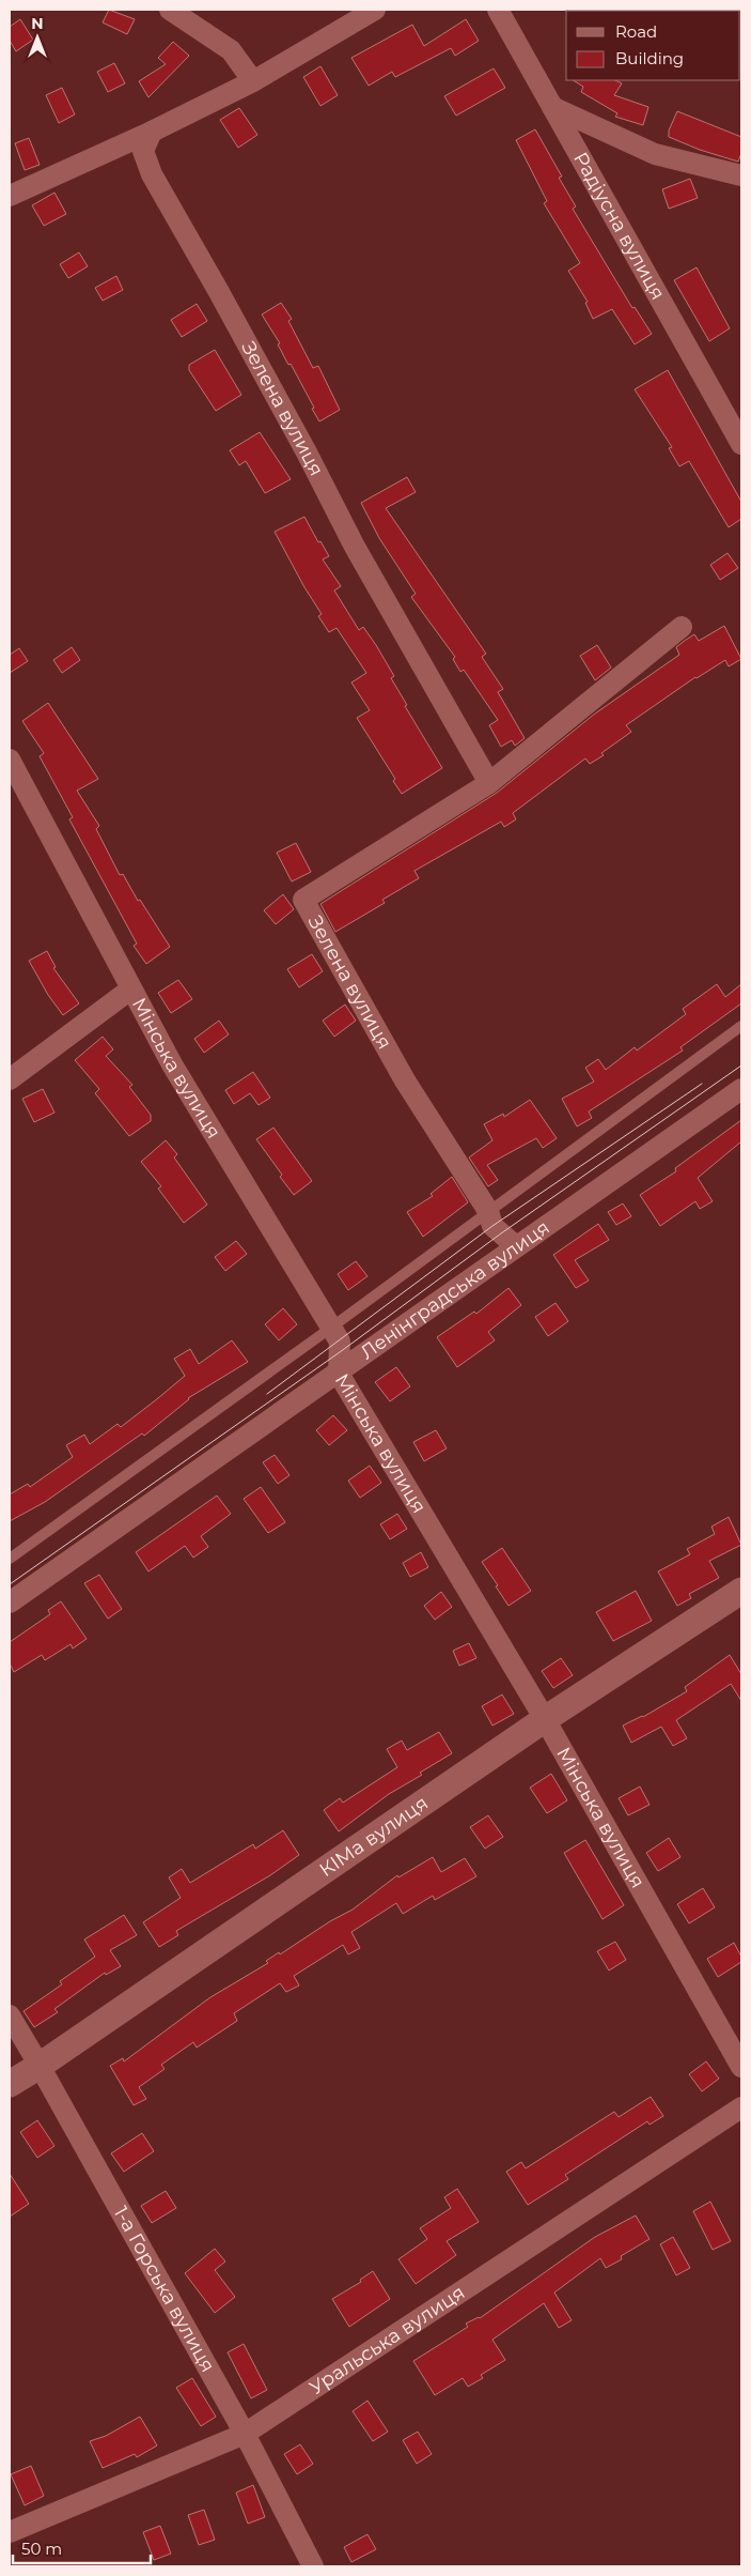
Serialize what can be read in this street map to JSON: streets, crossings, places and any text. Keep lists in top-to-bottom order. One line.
{"streets":{"street":["Радіусна вулиця","Зелена вулиця","Мінська вулиця","Ленінградська вулиця","КІМа вулиця","1-а Горська вулиця","Уральська вулиця"]},"crossings":[["Зелена вулиця","Ленінградська вулиця"],["Мінська вулиця","Ленінградська вулиця"],["Мінська вулиця","КІМа вулиця"],["КІМа вулиця","1-а Горська вулиця"],["1-а Горська вулиця","Уральська вулиця"]],"legend":["Road","Building"],"scale_bar":"50 m","north":"top"}
